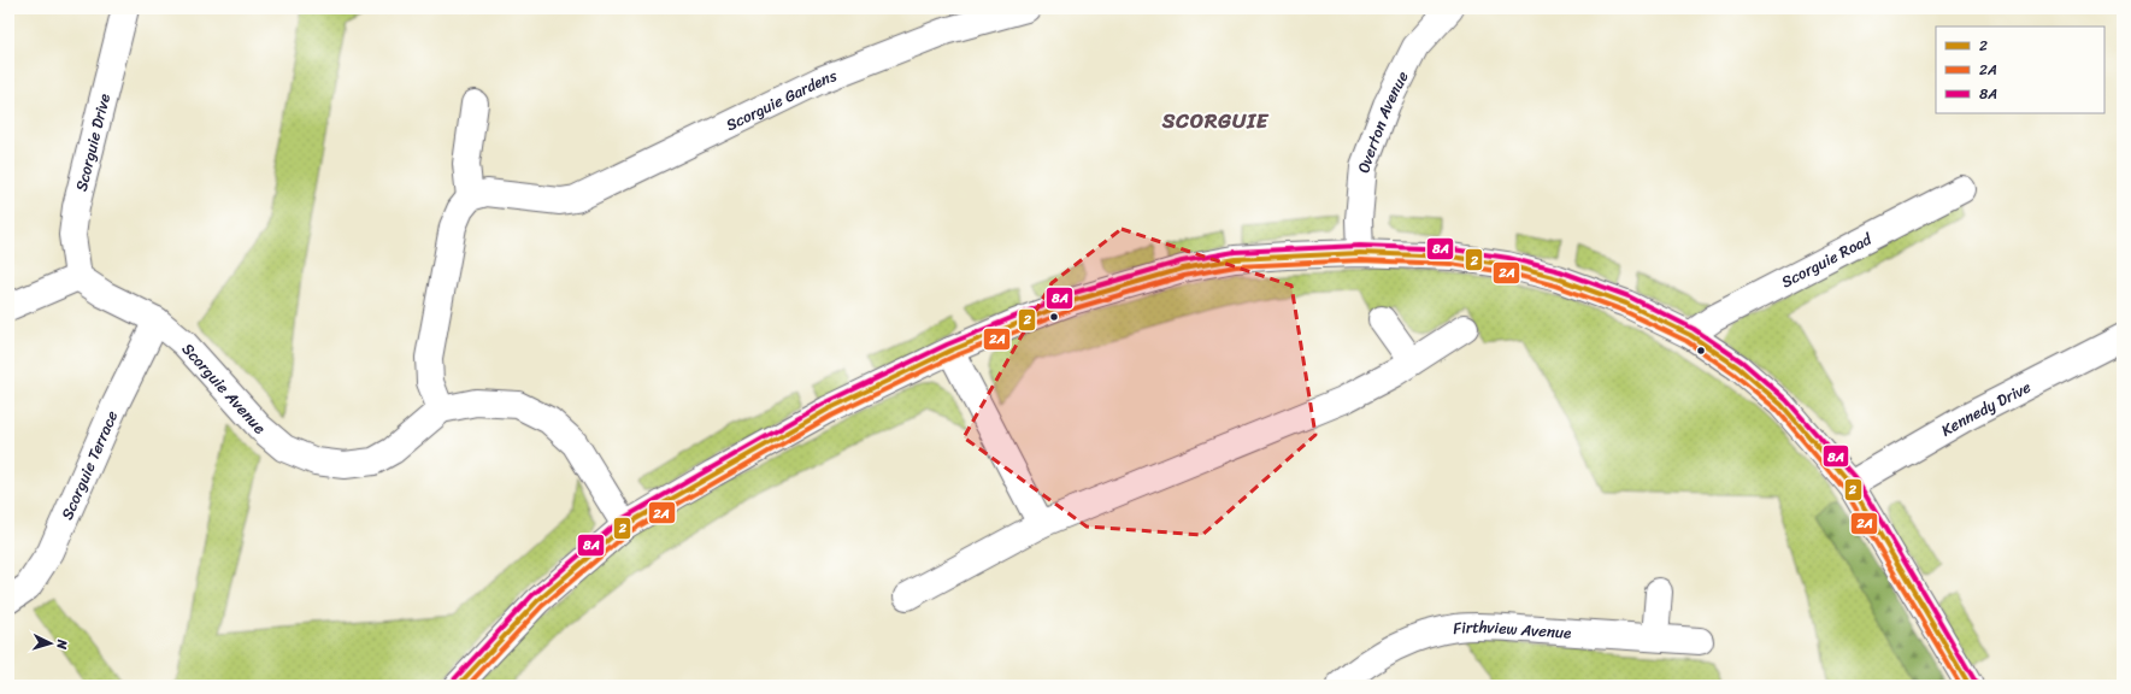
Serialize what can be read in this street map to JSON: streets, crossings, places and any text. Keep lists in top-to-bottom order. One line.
{"streets":{"street":["Scorguie Gardens","Overton Avenue","Scorguie Drive","Scorguie Road","Scorguie Avenue","Kennedy Drive","Scorguie Terrace","Firthview Avenue"]},"crossings":[["Scorguie Drive","Scorguie Avenue"],["Scorguie Avenue","Scorguie Terrace"]],"districts":["SCORGUIE"],"lines":["transit line 8A","transit line 2","transit line 2A"],"legend":["2","2A","8A"],"north":"right"}
